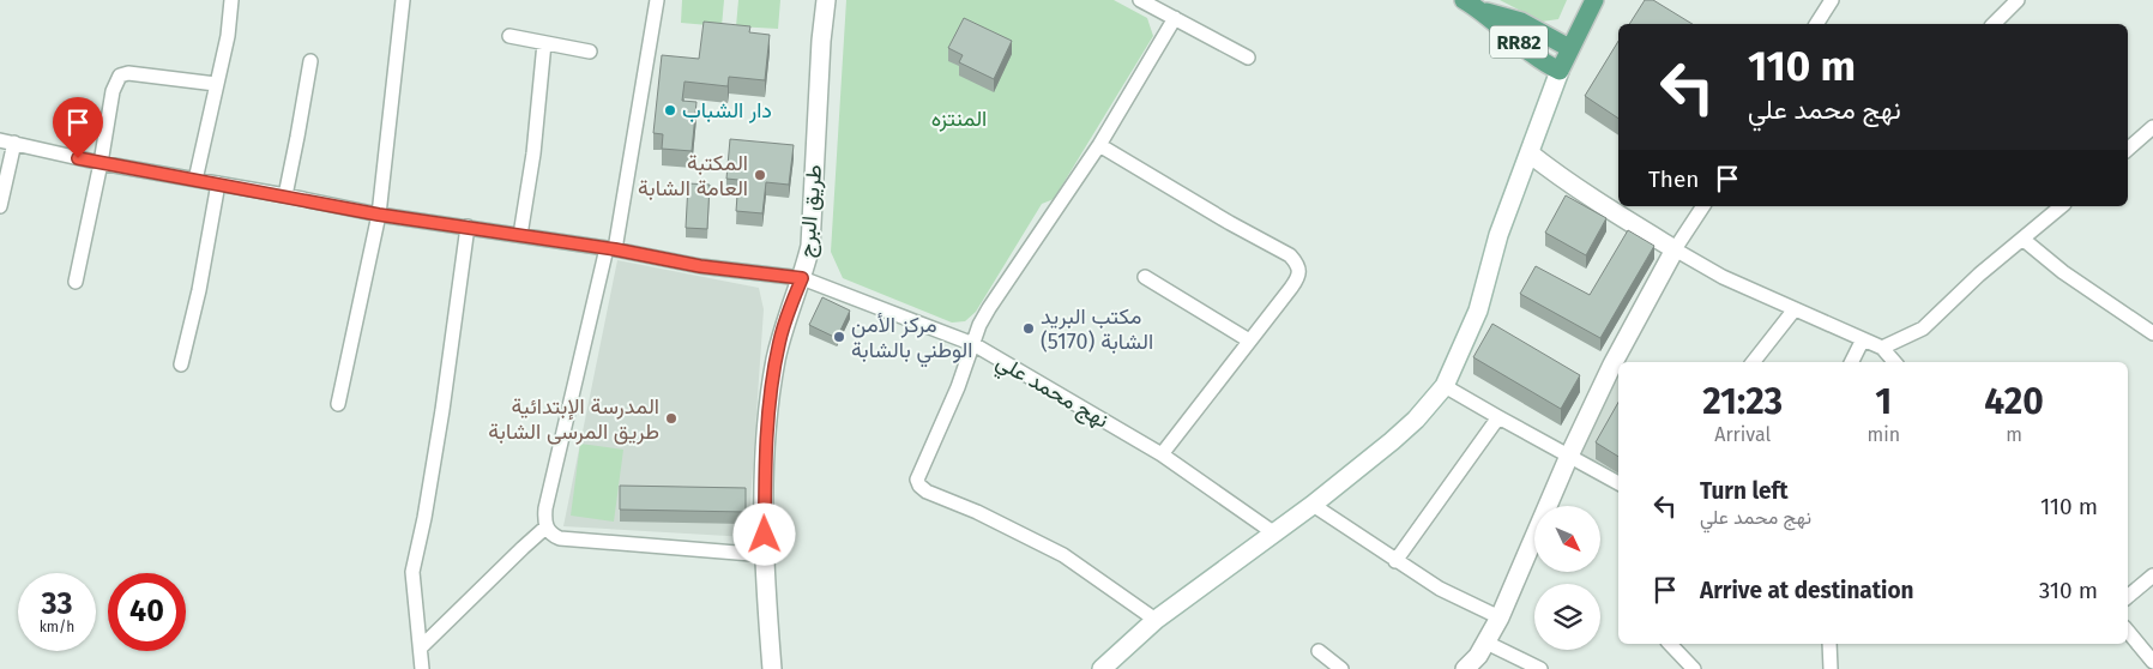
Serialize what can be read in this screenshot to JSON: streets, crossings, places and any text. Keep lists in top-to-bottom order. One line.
{"streets":{"main road":["RR82"],"street":["طريق البرج","نهج محمد علي"]},"crossings":[["طريق البرج","نهج محمد علي"]],"parks":["المنتزه"],"places":["دار الشباب","المكتبة العامة الشابة","مكتب البريد الشابة (5170)","مركز الأمن الوطني بالشابة","المدرسة الإبتدائية طريق المرسى الشابة"],"north":"bottom right","page":{"turn":["110 m","نهج محمد علي"],"then":"Then","eta":["21:23","Arrival","1","min","420","m"],"list":[{"name":"Turn left","note":"نهج محمد علي","value":"110 m"},{"name":"Arrive at destination","value":"310 m"}],"speed":"33 km/h","limit":"40"}}
